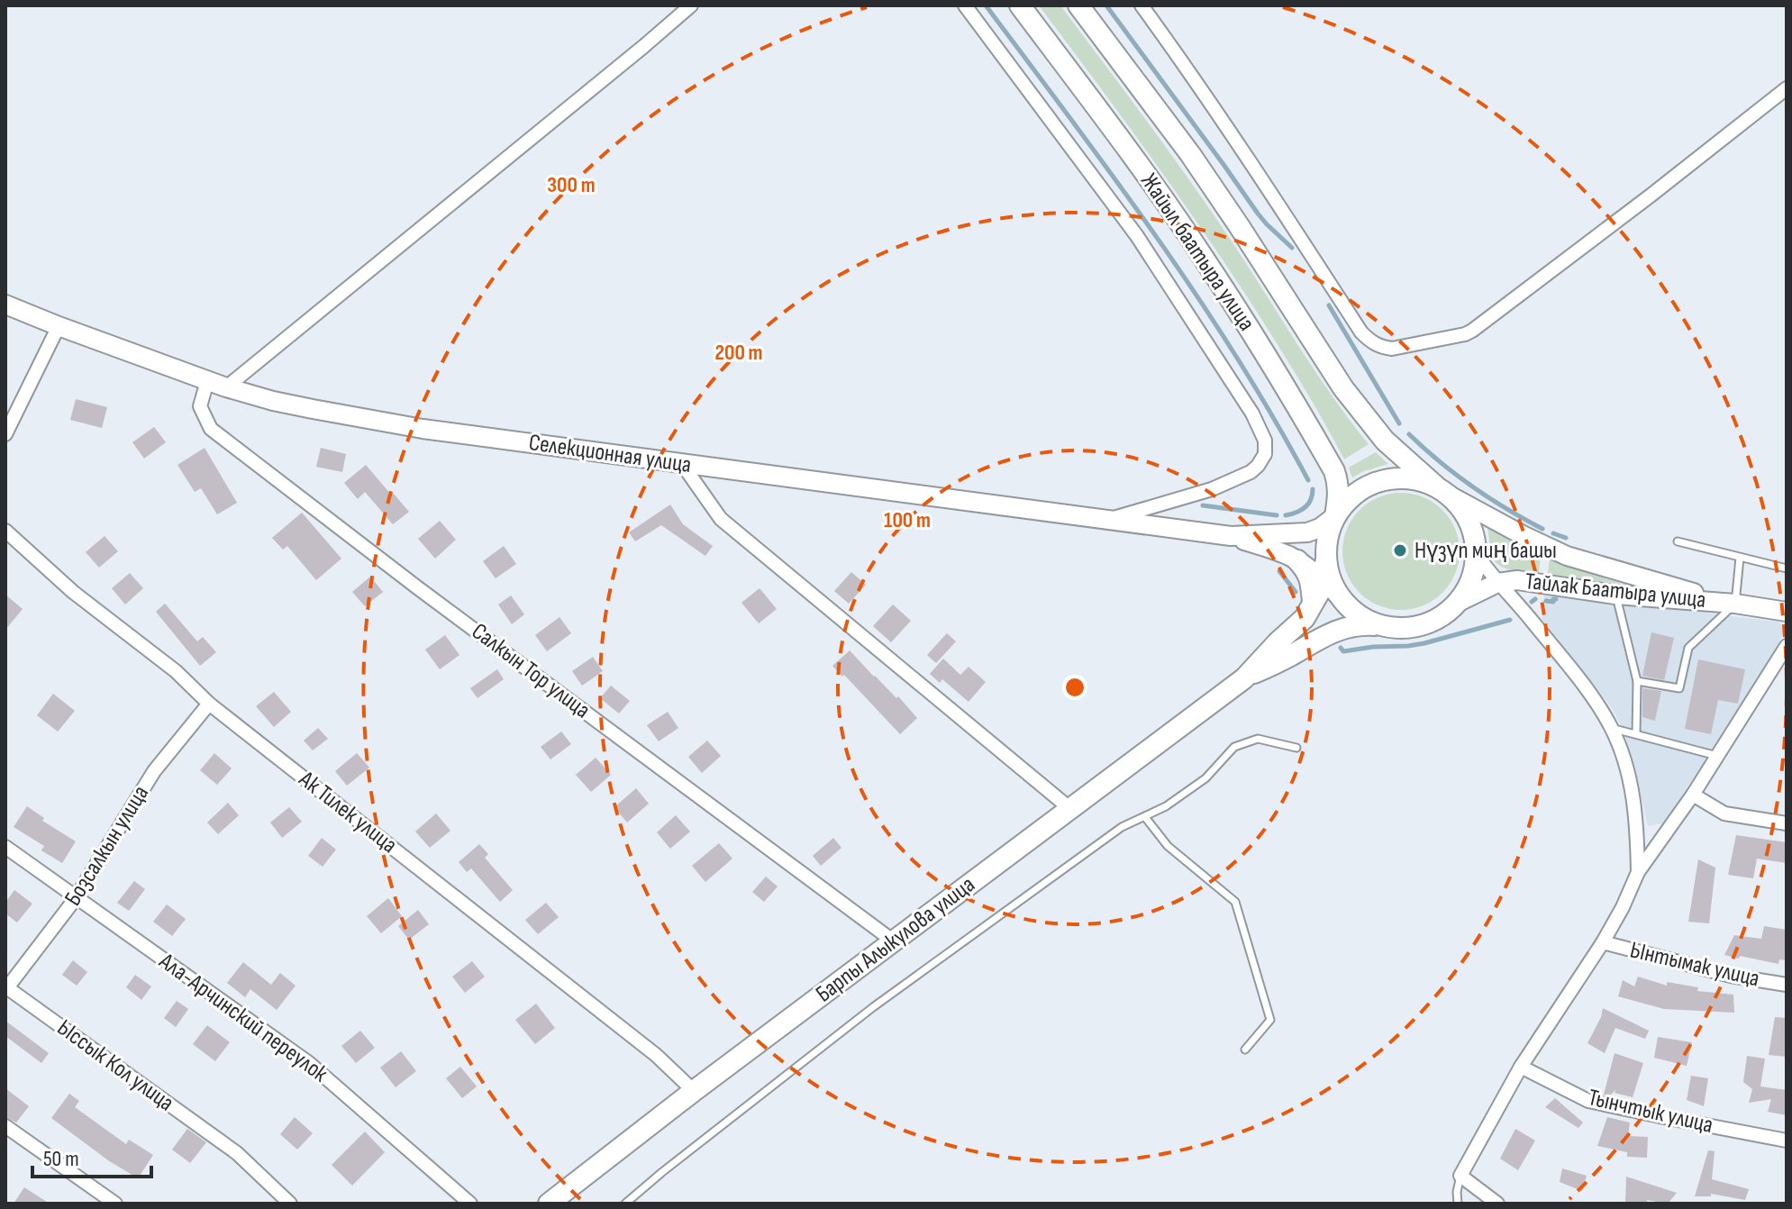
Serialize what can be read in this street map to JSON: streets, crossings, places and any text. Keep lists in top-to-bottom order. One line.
{"streets":{"main road":["Жайыл баатыра улица","Барпы Алыкулова улица"],"street":["Селекционная улица","Тайлак Баатыра улица","Салкын Тор улица","Ак Тилек улица","Бозсалкын улица","Ынтымак улица","Ала-Арчинский переулок","Ыссык Кол улица","Тынчтык улица"]},"crossings":[["Жайыл баатыра улица","Селекционная улица"],["Жайыл баатыра улица","Тайлак Баатыра улица"],["Жайыл баатыра улица","Барпы Алыкулова улица"],["Селекционная улица","Тайлак Баатыра улица"],["Селекционная улица","Салкын Тор улица"],["Селекционная улица","Барпы Алыкулова улица"],["Тайлак Баатыра улица","Барпы Алыкулова улица"],["Салкын Тор улица","Барпы Алыкулова улица"],["Ак Тилек улица","Бозсалкын улица"],["Ак Тилек улица","Барпы Алыкулова улица"],["Бозсалкын улица","Ала-Арчинский переулок"],["Бозсалкын улица","Ыссык Кол улица"]],"places":["Нүзүп миң башы"],"scale_bar":"50 m","rings":["300 m","200 m","100 m"]}
